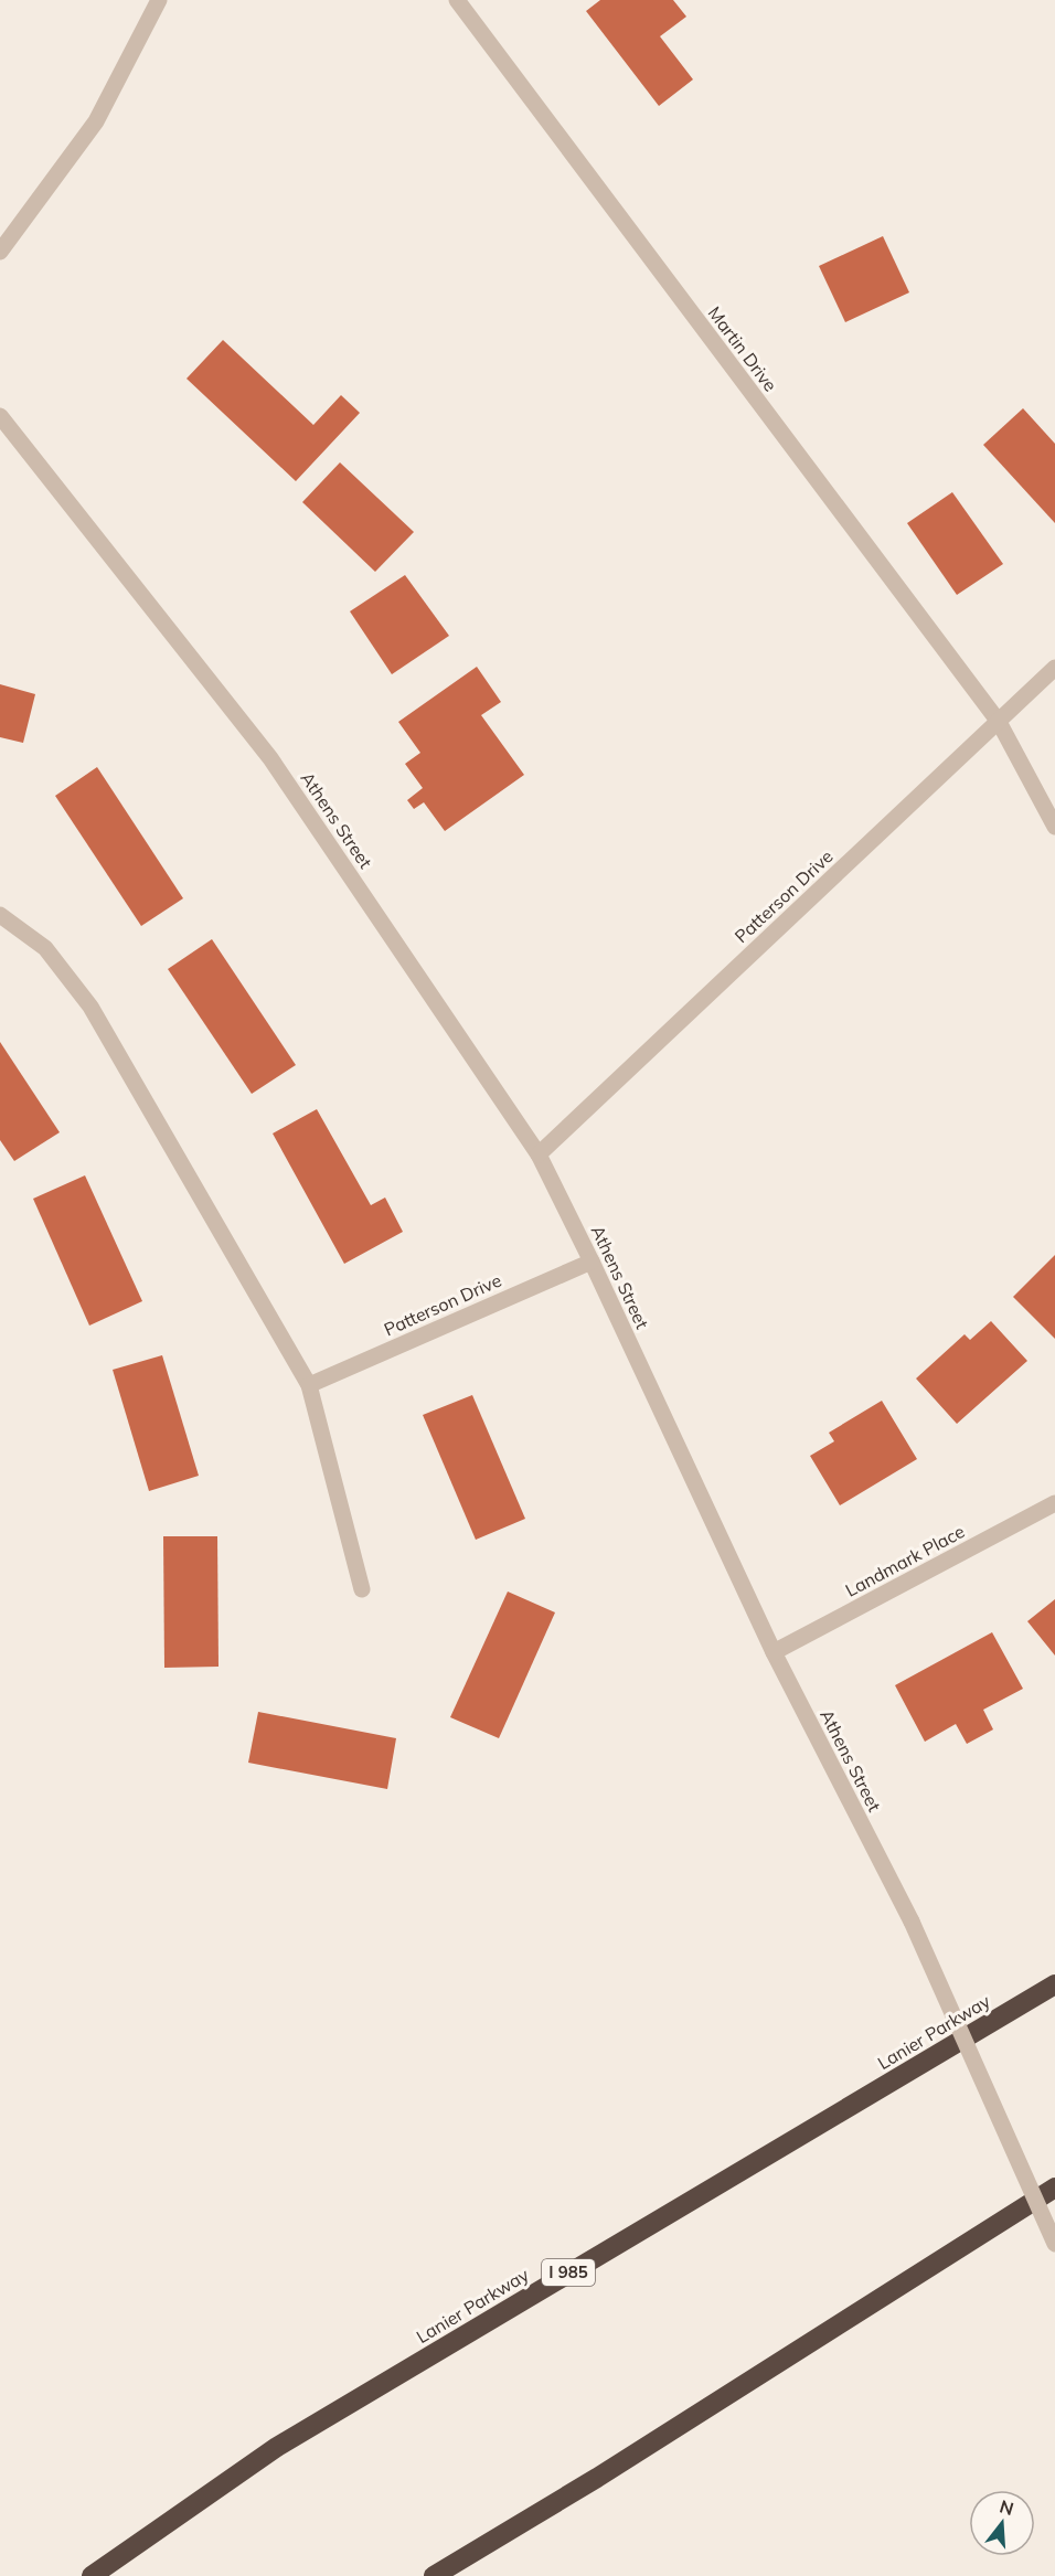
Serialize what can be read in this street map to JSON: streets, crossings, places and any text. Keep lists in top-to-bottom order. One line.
{"streets":{"highway":["Lanier Parkway","I 985"],"street":["Martin Drive","Athens Street","Patterson Drive","Landmark Place"]},"crossings":[["Martin Drive","Patterson Drive"],["Athens Street","Patterson Drive"],["Athens Street","Landmark Place"]],"north":"top"}
